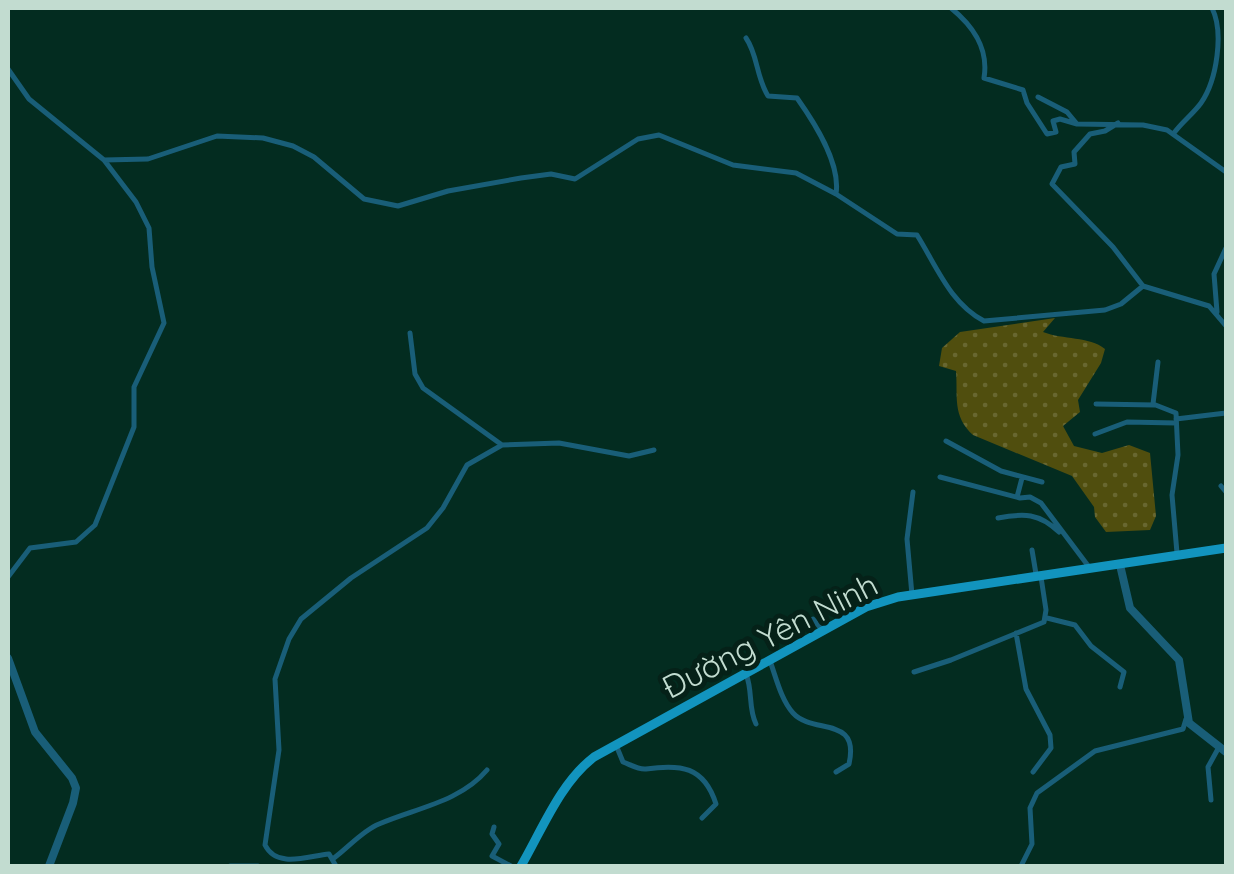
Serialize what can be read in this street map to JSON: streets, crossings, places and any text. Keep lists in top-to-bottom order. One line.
{"streets":{"main road":["Đường Yên Ninh"]}}
